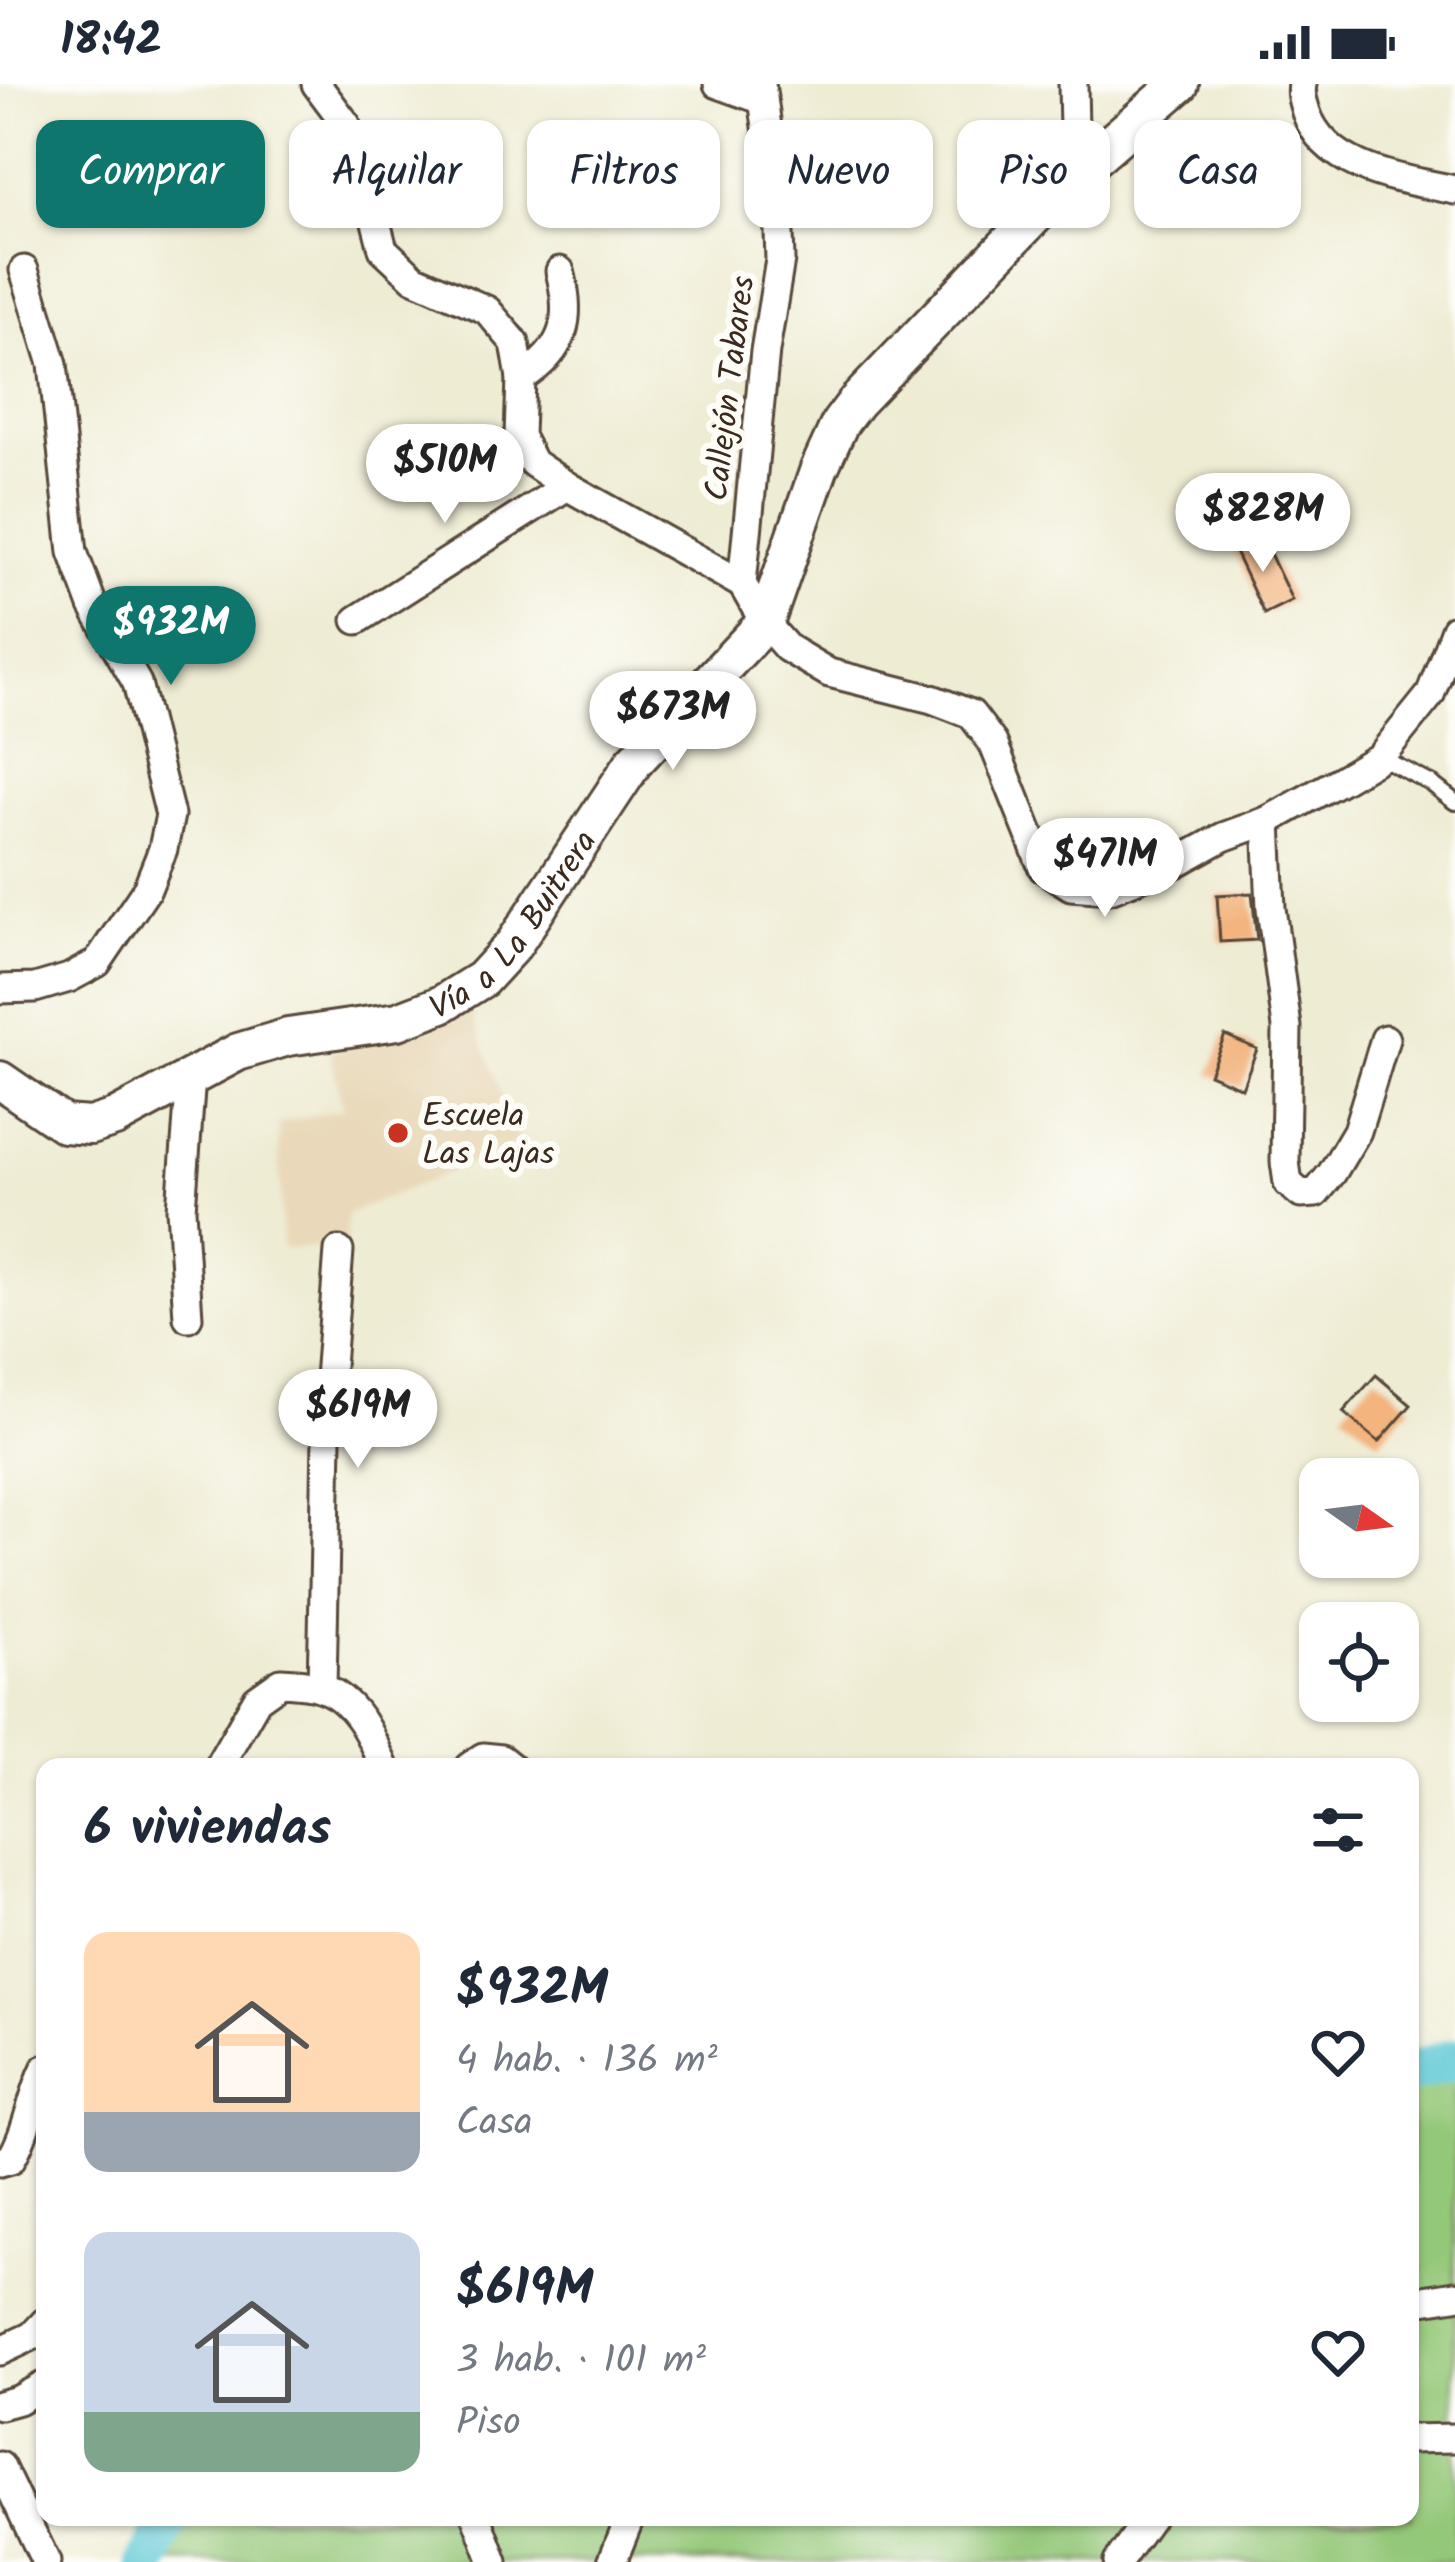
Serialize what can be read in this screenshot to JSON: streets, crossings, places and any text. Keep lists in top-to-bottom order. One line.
{"streets":{"street":["Callejón Tabares","Vía a La Buitrera"]},"places":["Escuela Las Lajas"],"north":"right","page":{"status":"18:42","chip":["Comprar","Alquilar","Filtros","Nuevo","Piso","Casa"],"price":["$510M","$828M","$932M","$673M","$471M","$619M"],"heading":"6 viviendas","list":[{"name":"$932M","note":"4 hab. · 136 m² · Casa"},{"name":"$619M","note":"3 hab. · 101 m² · Piso"}]}}
